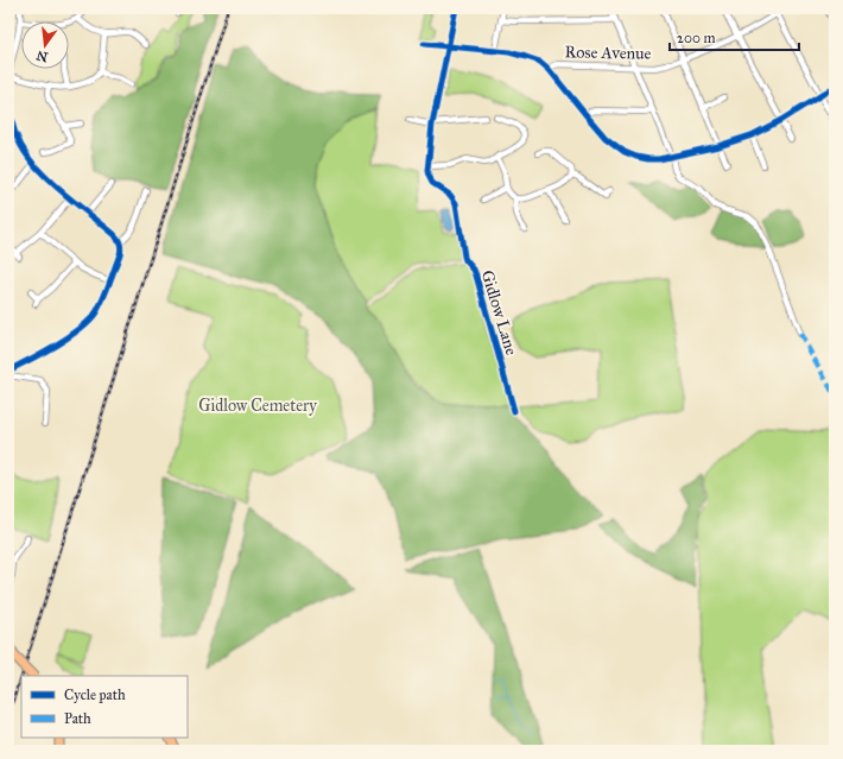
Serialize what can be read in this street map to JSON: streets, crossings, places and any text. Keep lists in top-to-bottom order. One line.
{"streets":{"street":["Rose Avenue","Gidlow Lane"]},"parks":["Gidlow Cemetery"],"legend":["Cycle path","Path"],"scale_bar":"200 m","north":"bottom"}
